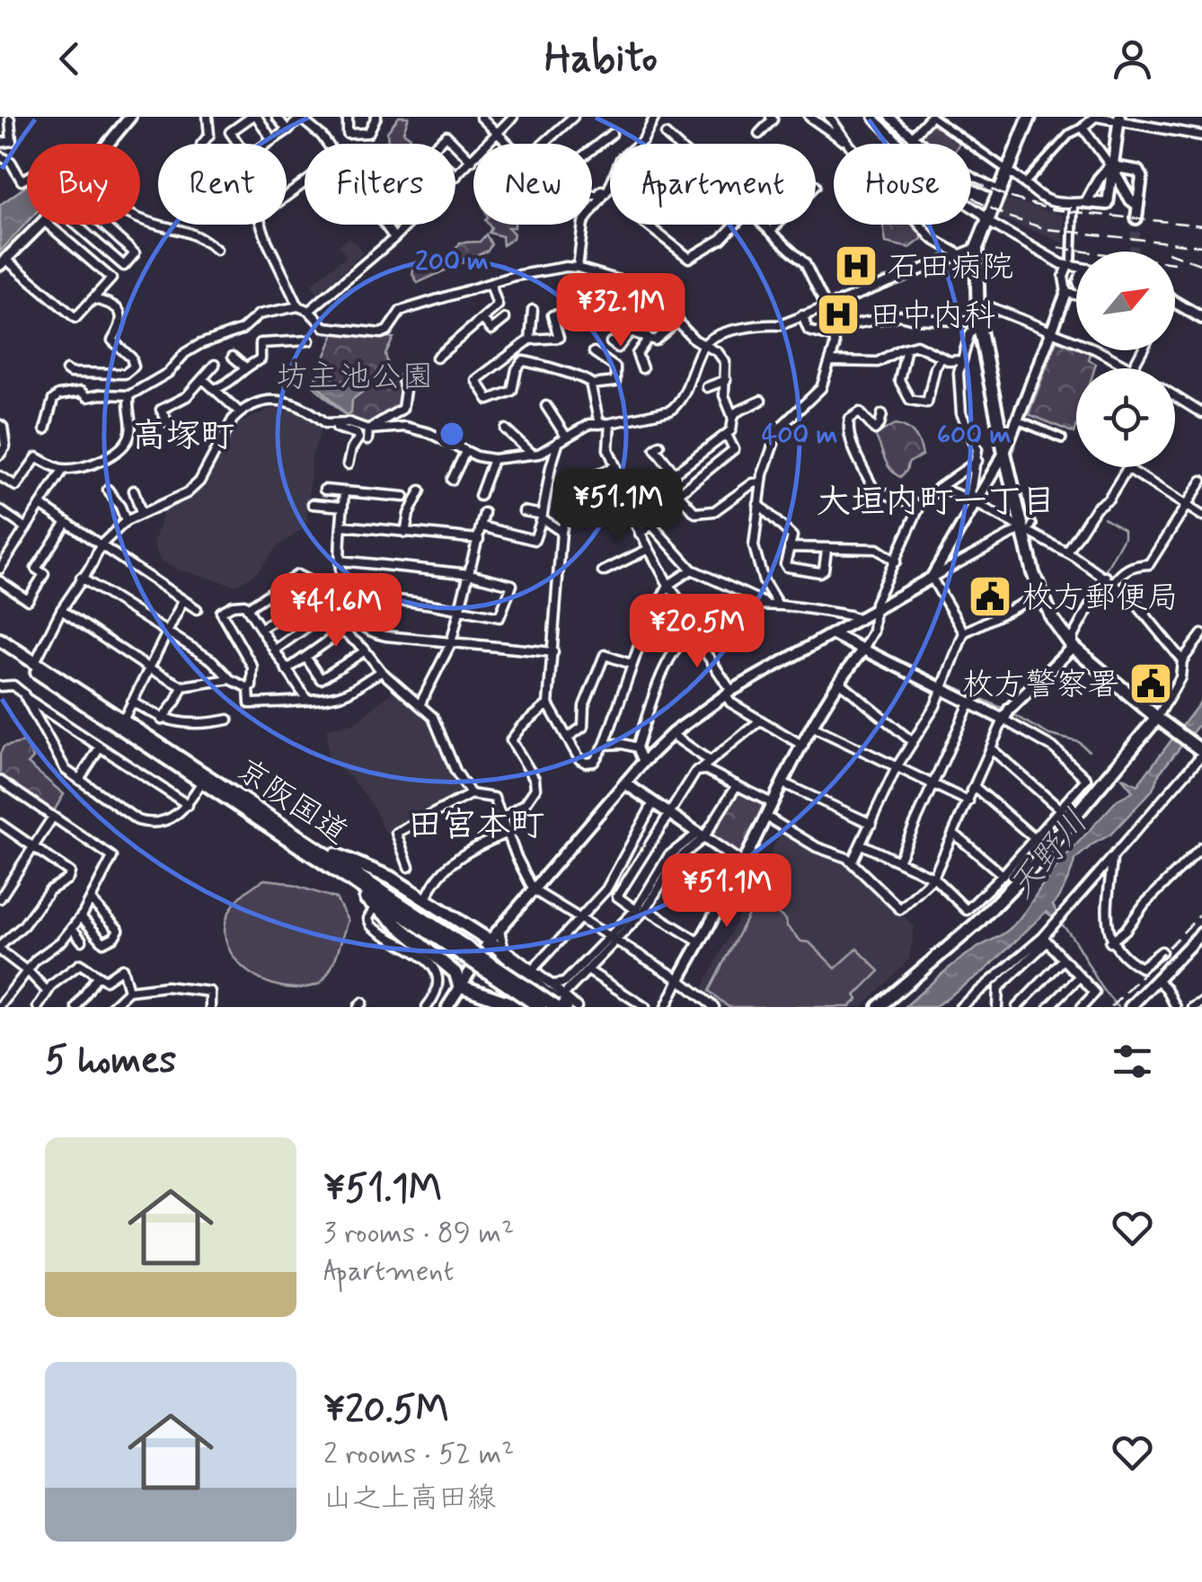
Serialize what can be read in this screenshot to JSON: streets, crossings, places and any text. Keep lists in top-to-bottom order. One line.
{"streets":{"main road":["京阪国道"]},"districts":["高塚町","大垣内町一丁目","田宮本町"],"water":["天野川"],"parks":["坊主池公園"],"places":{"hospital":["石田病院","田中内科"],"public building":["枚方郵便局","枚方警察署"]},"north":"top right","page":{"header":"Habito","chip":["Buy","Rent","Filters","New","Apartment","House"],"price":["¥32.1M","¥51.1M","¥41.6M","¥20.5M","¥51.1M"],"heading":"5 homes","list":[{"name":"¥51.1M","note":"3 rooms · 89 m² · Apartment"},{"name":"¥20.5M","note":"2 rooms · 52 m² · 山之上高田線"}]},"rings":["200 m","400 m","600 m"]}
